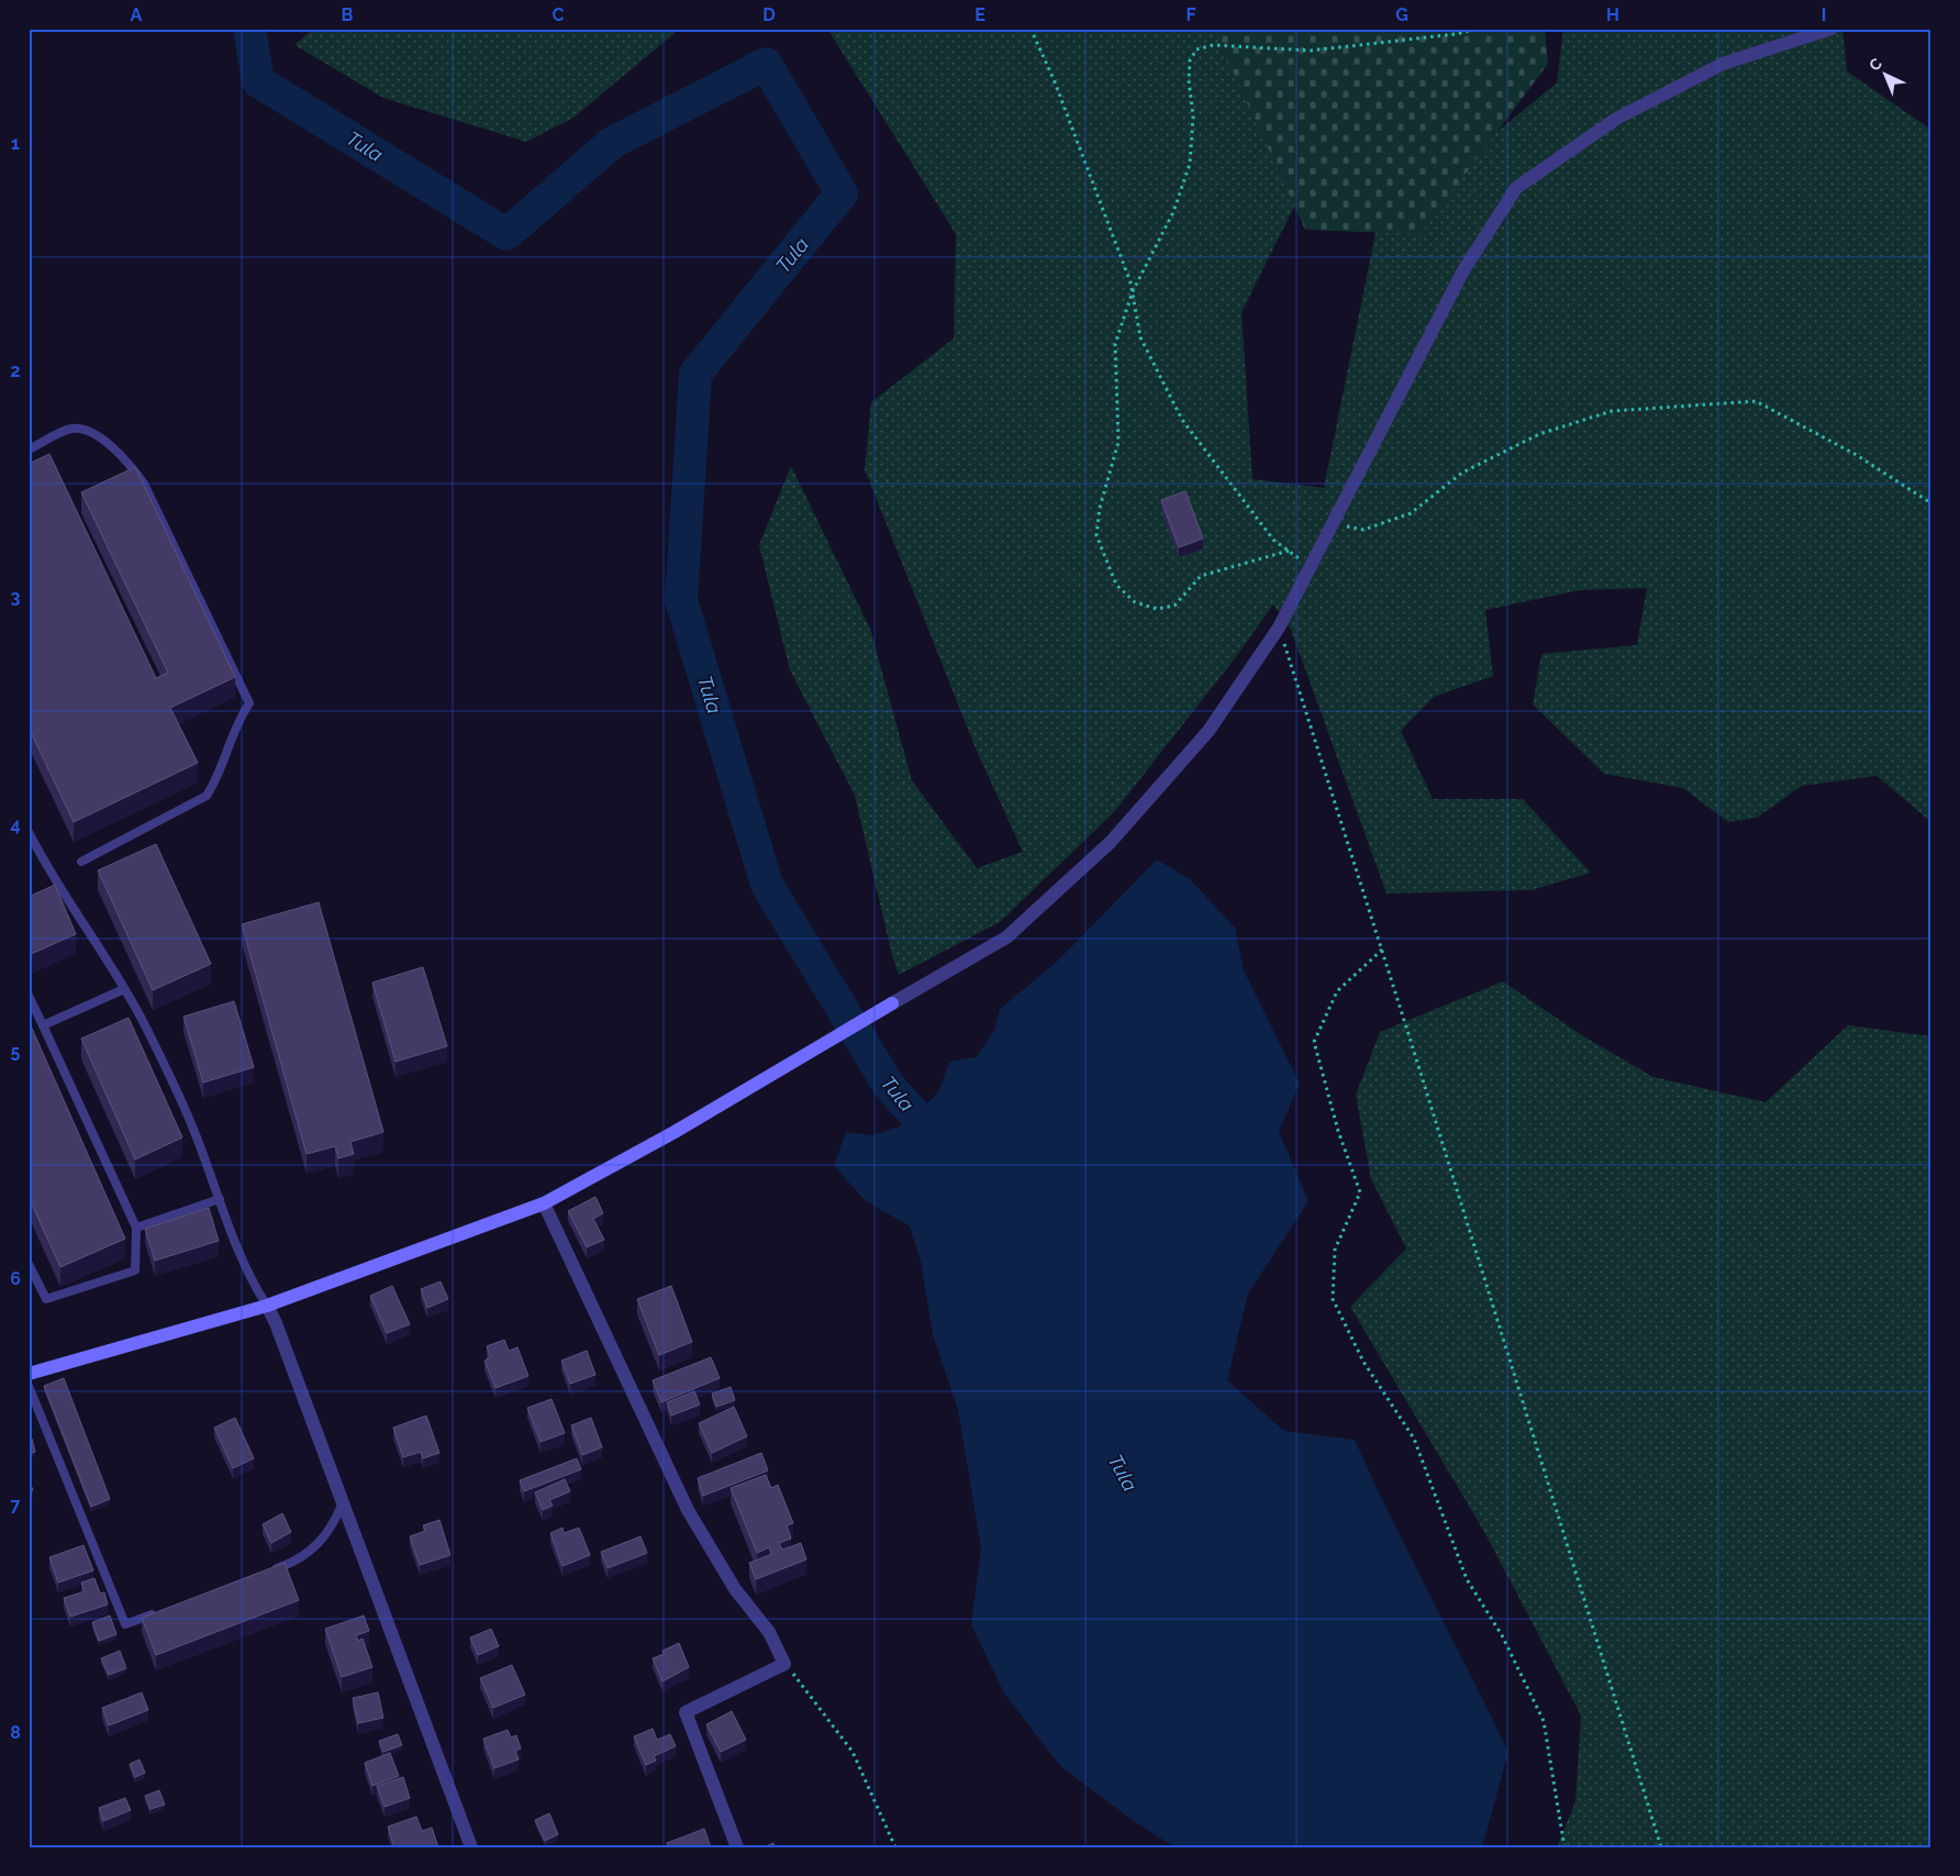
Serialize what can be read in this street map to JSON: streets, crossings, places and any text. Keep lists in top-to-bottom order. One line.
{"water":["Tula"],"north":"top left","grid":{"columns":["A","B","C","D","E","F","G","H","I"],"rows":["1","2","3","4","5","6","7","8"]}}
